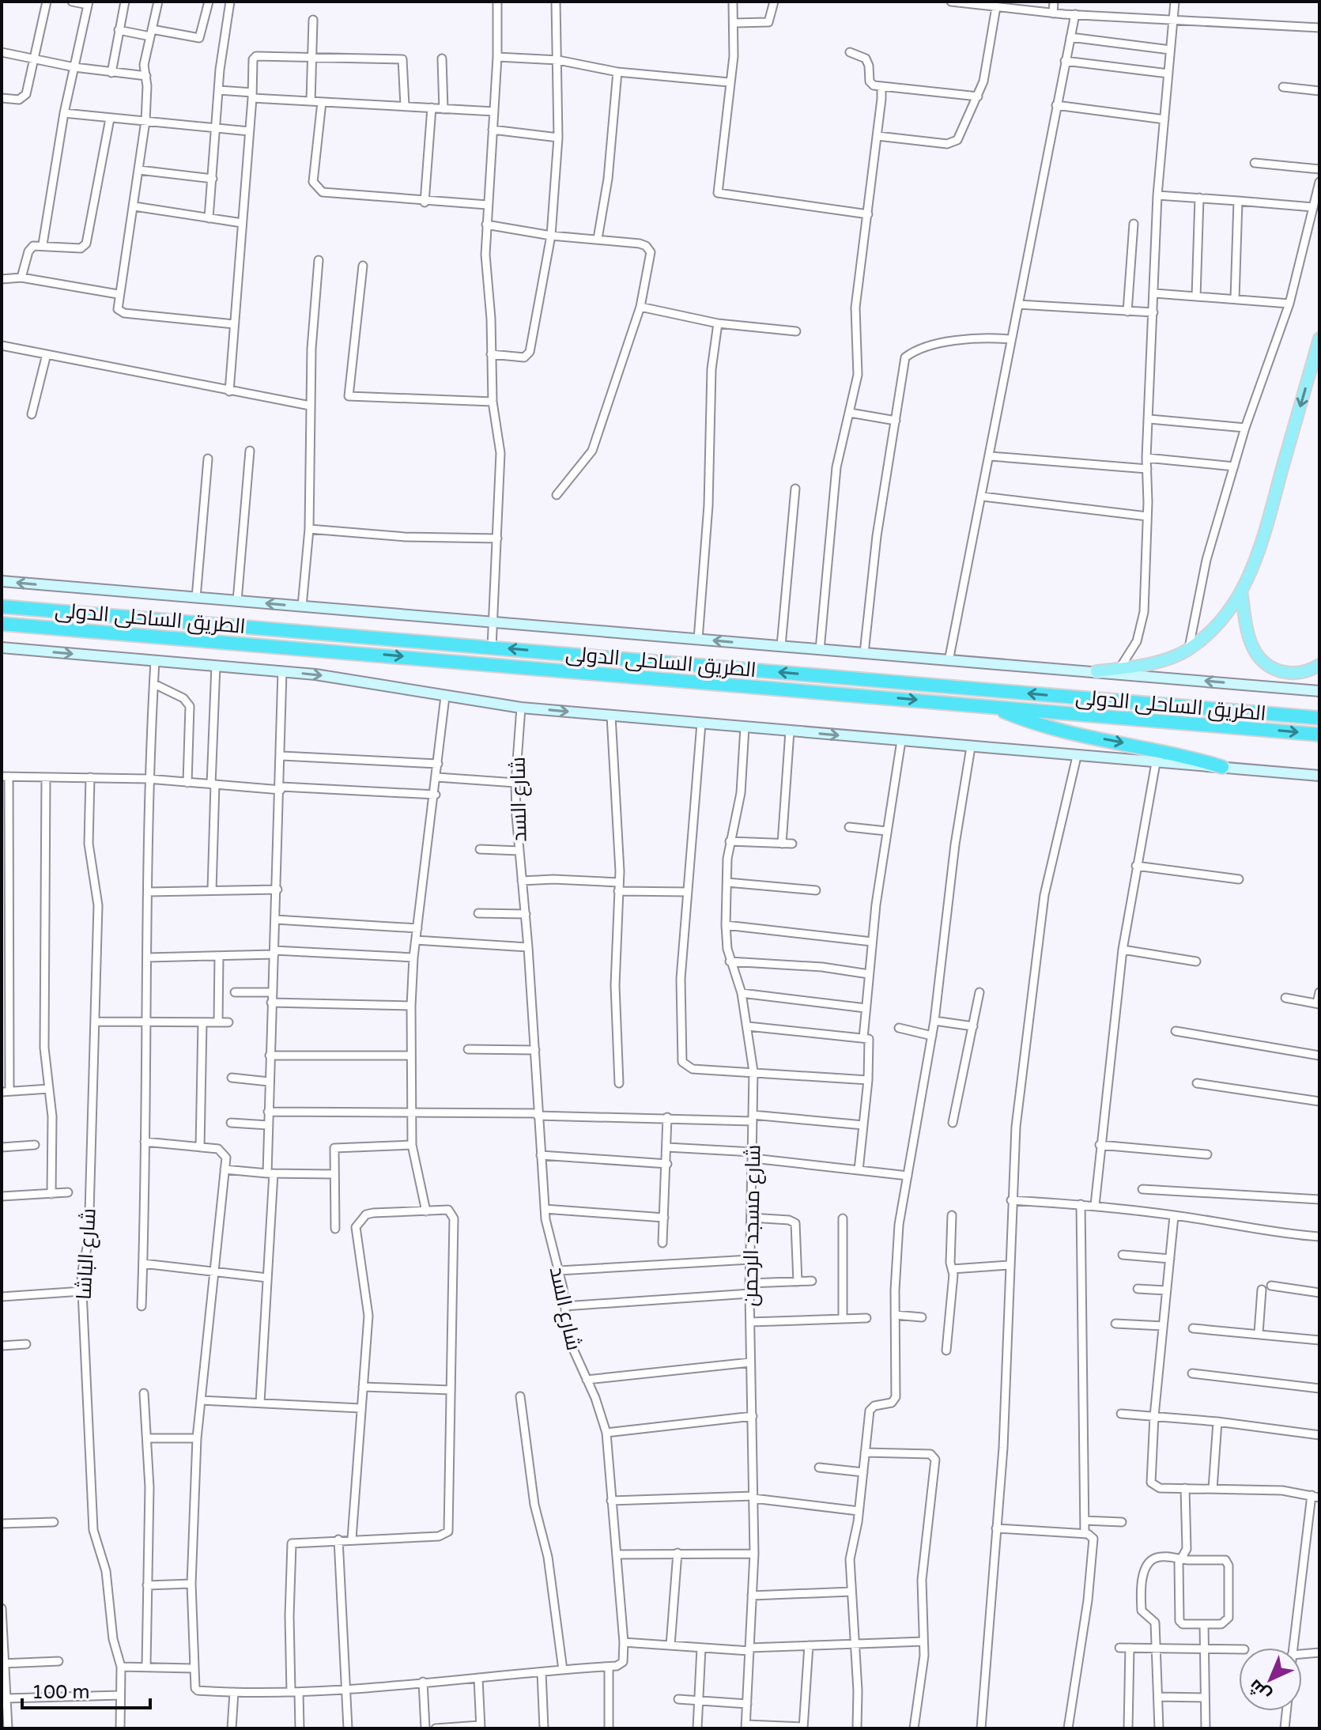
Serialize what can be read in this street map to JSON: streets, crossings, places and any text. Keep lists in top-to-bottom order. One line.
{"streets":{"highway":["الطريق الساحلى الدولى"],"street":["شارع السد","شارع مسجد الرحمن","شارع الباشا"]},"scale_bar":"100 m","north":"bottom left"}
